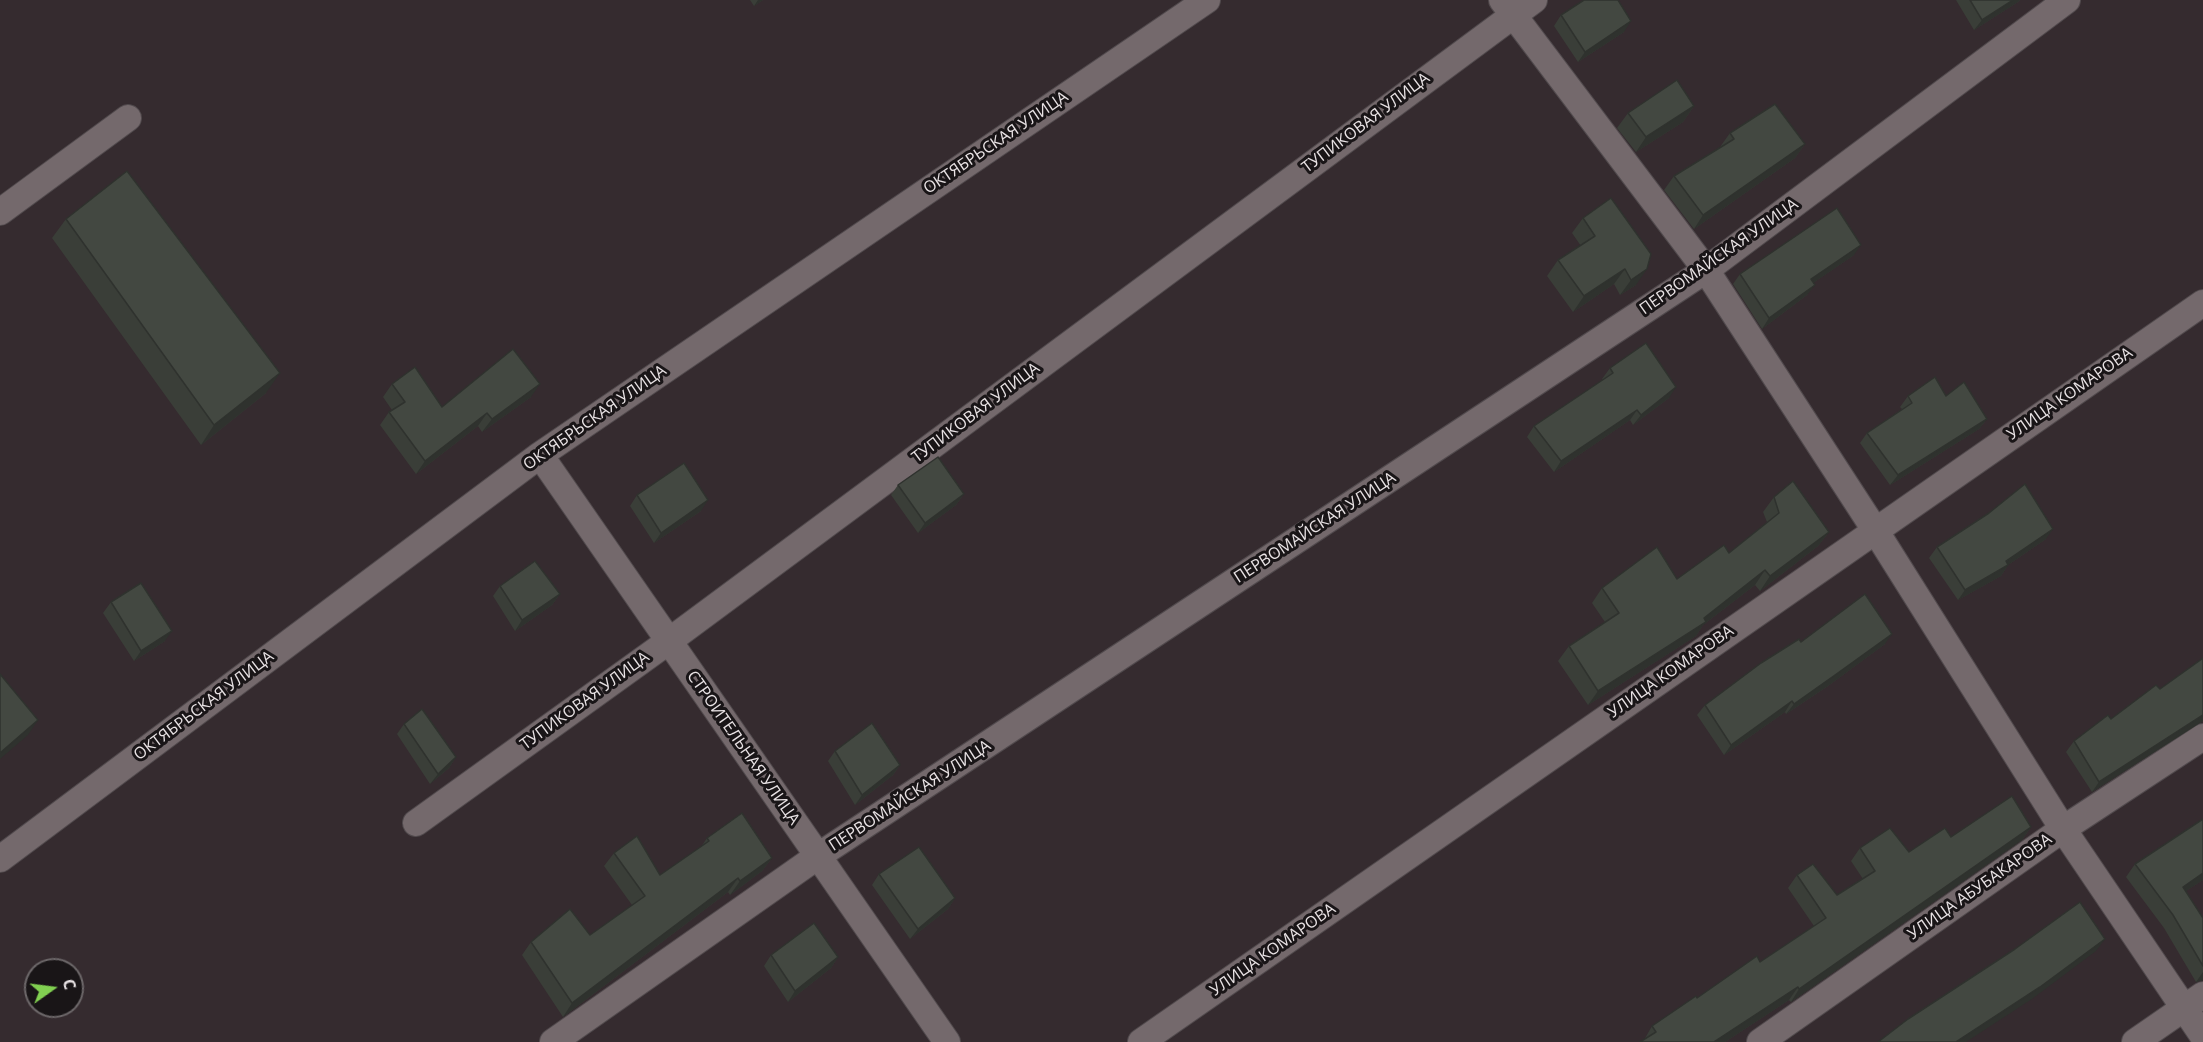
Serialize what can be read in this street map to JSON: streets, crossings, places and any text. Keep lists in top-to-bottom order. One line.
{"streets":{"street":["ТУПИКОВАЯ УЛИЦА","ОКТЯБРЬСКАЯ УЛИЦА","ПЕРВОМАЙСКАЯ УЛИЦА","УЛИЦА КОМАРОВА","СТРОИТЕЛЬНАЯ УЛИЦА","УЛИЦА АБУБАКАРОВА"]},"crossings":[["ТУПИКОВАЯ УЛИЦА","СТРОИТЕЛЬНАЯ УЛИЦА"],["ОКТЯБРЬСКАЯ УЛИЦА","СТРОИТЕЛЬНАЯ УЛИЦА"],["ПЕРВОМАЙСКАЯ УЛИЦА","СТРОИТЕЛЬНАЯ УЛИЦА"]],"north":"right"}
